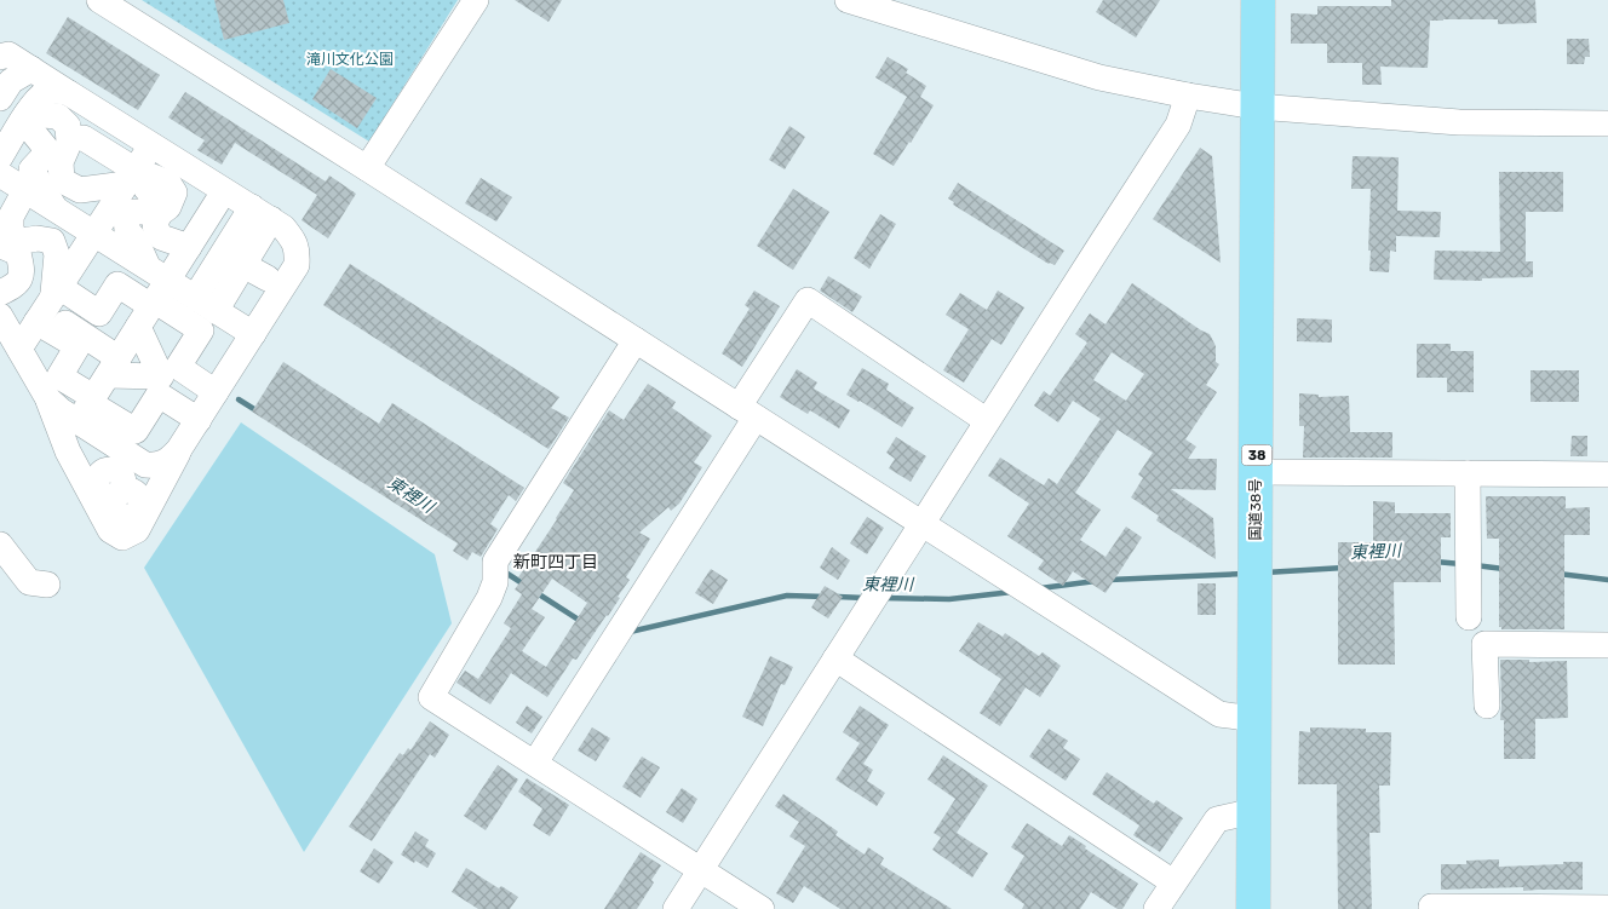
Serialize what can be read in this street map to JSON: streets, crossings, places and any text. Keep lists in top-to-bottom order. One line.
{"streets":{"highway":["38","国道38号"]},"districts":["新町四丁目"],"water":["東裡川"],"parks":["滝川文化公園"]}
